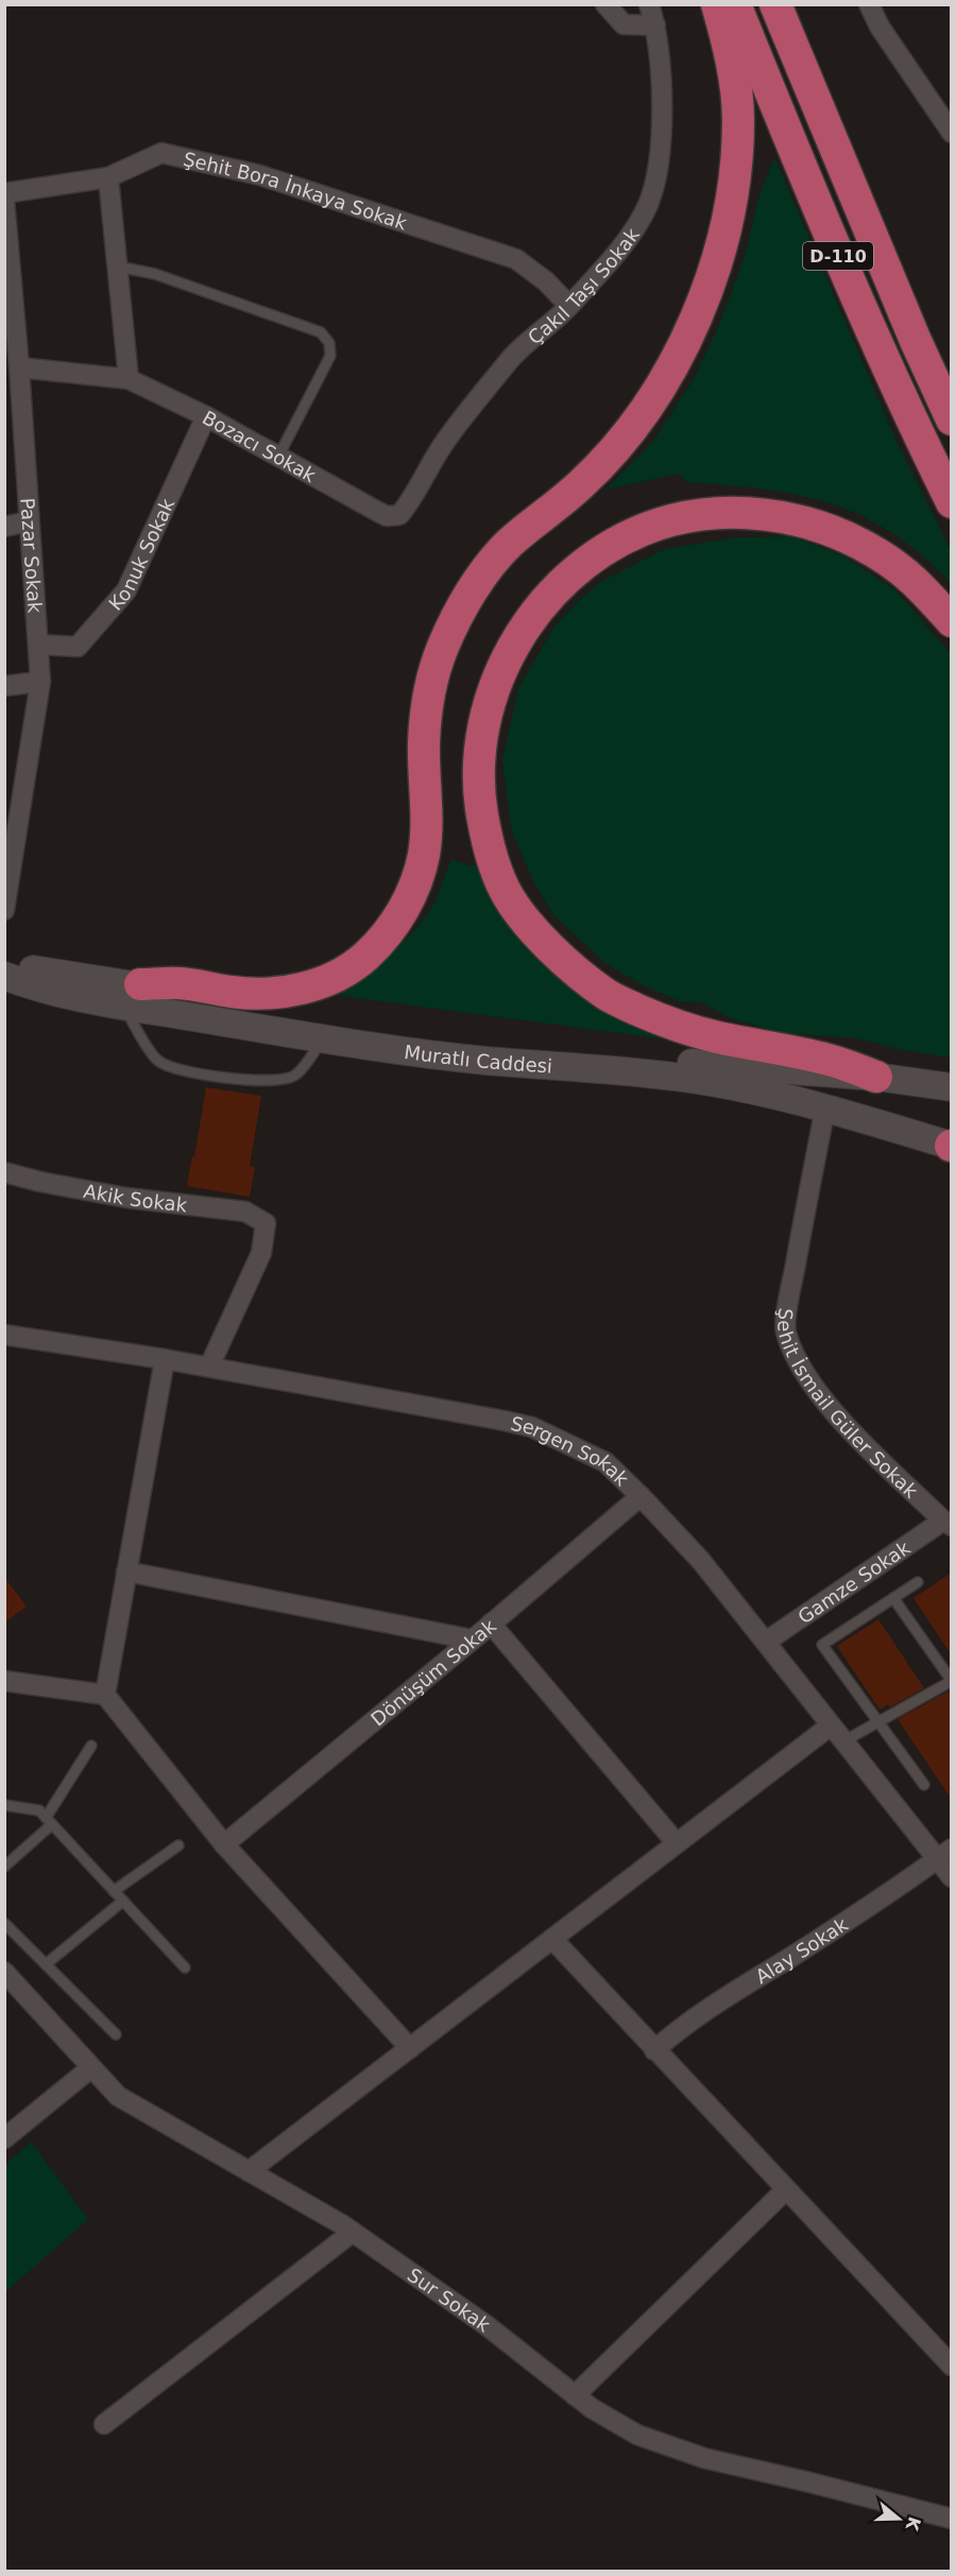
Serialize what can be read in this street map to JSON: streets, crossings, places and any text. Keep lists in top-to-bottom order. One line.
{"streets":{"highway":["D-110"],"main road":["Muratlı Caddesi"],"street":["Şehit Bora İnkaya Sokak","Çakıl Taşı Sokak","Bozacı Sokak","Konuk Sokak","Pazar Sokak","Akik Sokak","Şehit İsmail Güler Sokak","Sergen Sokak","Gamze Sokak","Dönüşüm Sokak","Alay Sokak","Sur Sokak"]},"crossings":[["Şehit Bora İnkaya Sokak","Çakıl Taşı Sokak"],["Çakıl Taşı Sokak","Bozacı Sokak"],["Bozacı Sokak","Konuk Sokak"],["Bozacı Sokak","Pazar Sokak"],["Konuk Sokak","Pazar Sokak"],["Muratlı Caddesi","Şehit İsmail Güler Sokak"],["Akik Sokak","Sergen Sokak"],["Şehit İsmail Güler Sokak","Gamze Sokak"],["Sergen Sokak","Gamze Sokak"],["Sergen Sokak","Dönüşüm Sokak"],["Sergen Sokak","Alay Sokak"]],"north":"right"}
